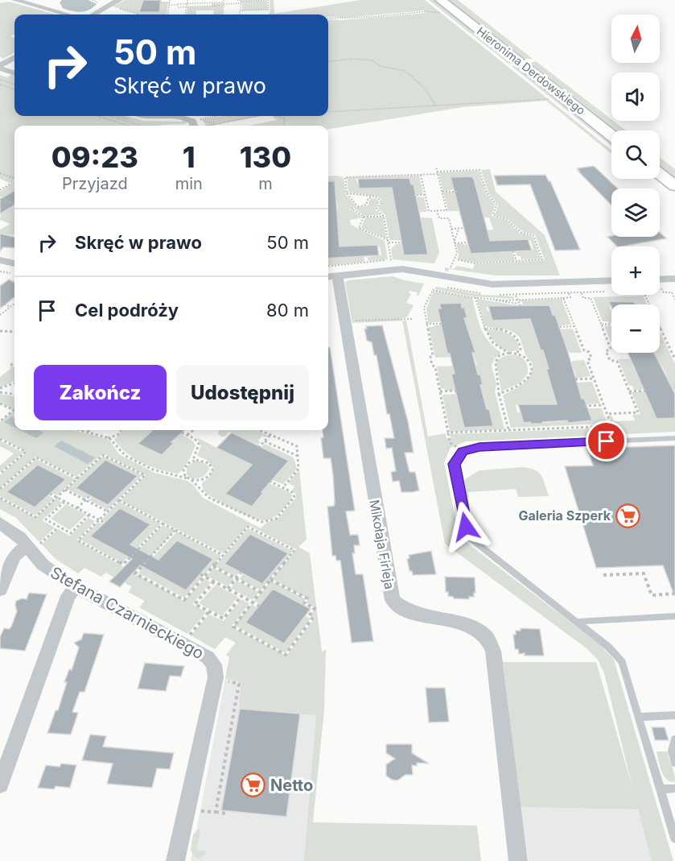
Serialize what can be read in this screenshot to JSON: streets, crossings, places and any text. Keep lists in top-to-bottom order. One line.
{"streets":{"main road":["Hieronima Derdowskiego"],"street":["Mikołaja Firleja","Stefana Czarnieckiego"]},"places":{"supermarket":["Galeria Szperk","Netto"]},"north":"top","page":{"map_buttons":["+","−"],"turn":["50 m","Skręć w prawo"],"eta":["09:23","Przyjazd","1","min","130","m"],"list":[{"name":"Skręć w prawo","value":"50 m"},{"name":"Cel podróży","value":"80 m"}],"buttons":["Zakończ","Udostępnij"]}}
